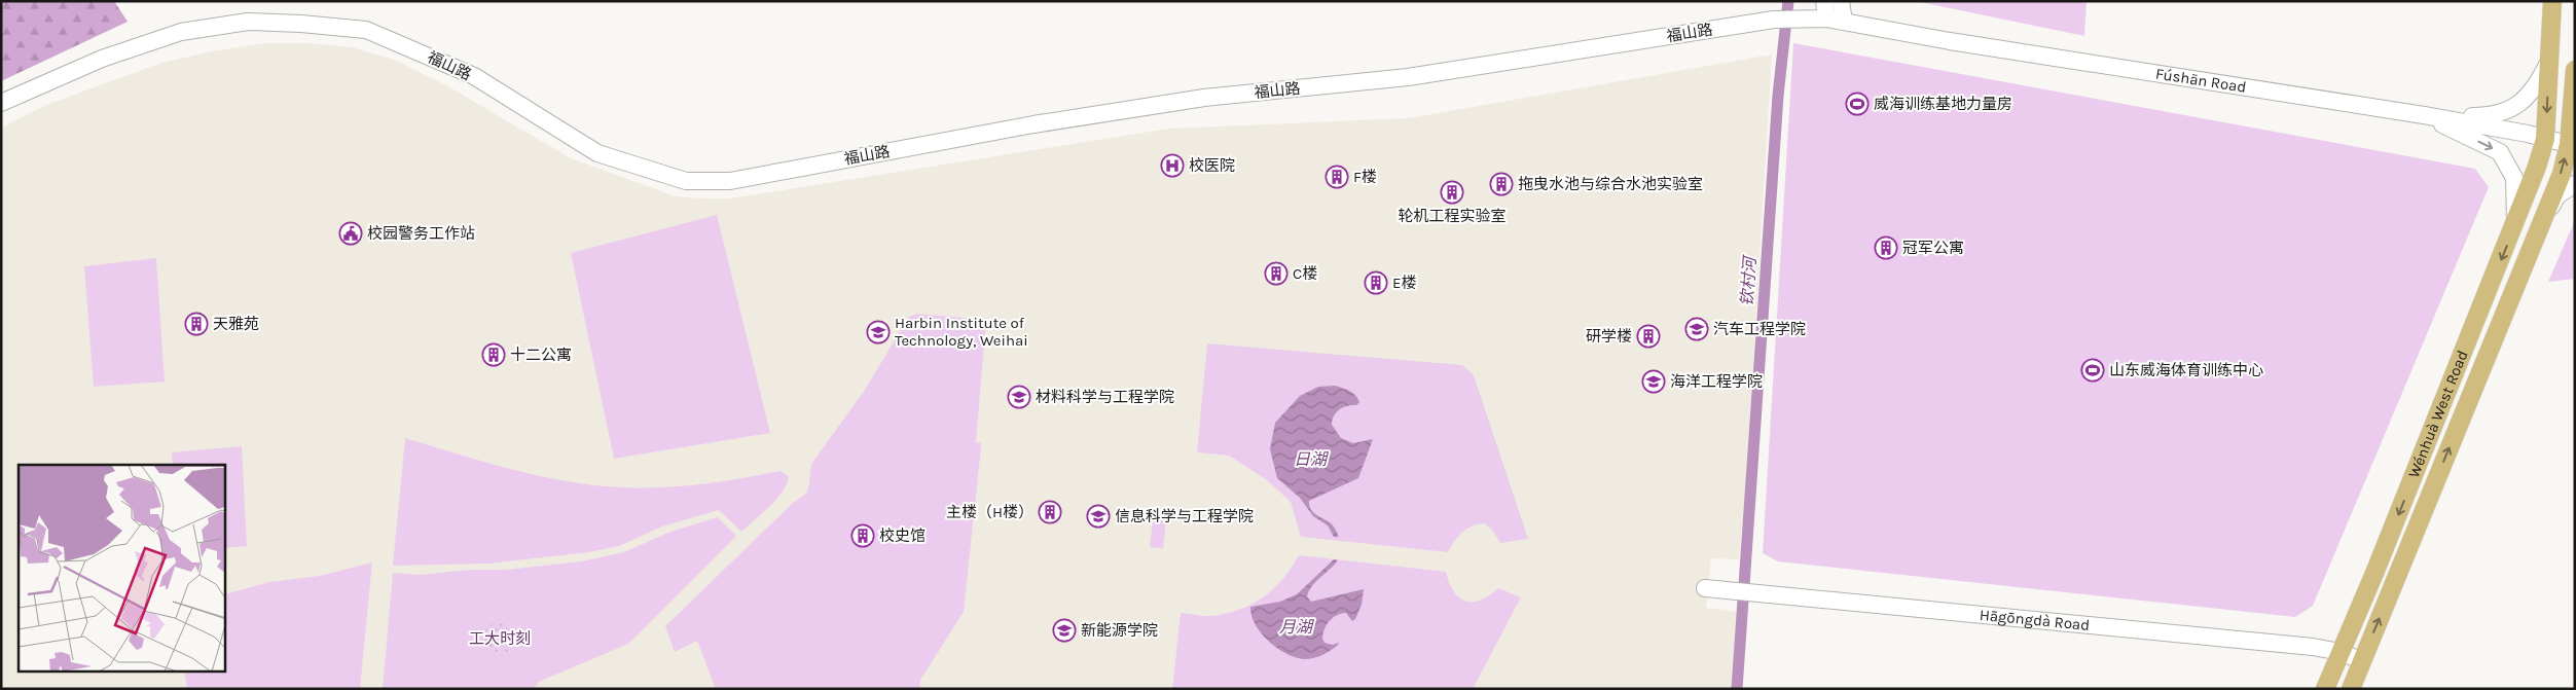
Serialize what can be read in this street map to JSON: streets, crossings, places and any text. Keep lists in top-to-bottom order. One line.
{"streets":{"main road":["福山路","Fúshān Road","Wénhuà West Road","Hāgōngdà Road"]},"crossings":[["福山路","Fúshān Road"],["Fúshān Road","Wénhuà West Road"],["Wénhuà West Road","Hāgōngdà Road"]],"water":["钦村河","日湖","月湖"],"parks":["工大时刻"],"places":{"sports":["威海训练基地力量房","山东威海体育训练中心"],"hospital":["校医院"],"building":["F楼","拖曳水池与综合水池实验室","轮机工程实验室","冠军公寓","C楼","E楼","天雅苑","研学楼","十二公寓","主楼（H楼）","校史馆"],"public building":["校园警务工作站"],"school or university":["汽车工程学院","Harbin Institute of Technology, Weihai","海洋工程学院","材料科学与工程学院","信息科学与工程学院","新能源学院"]}}
